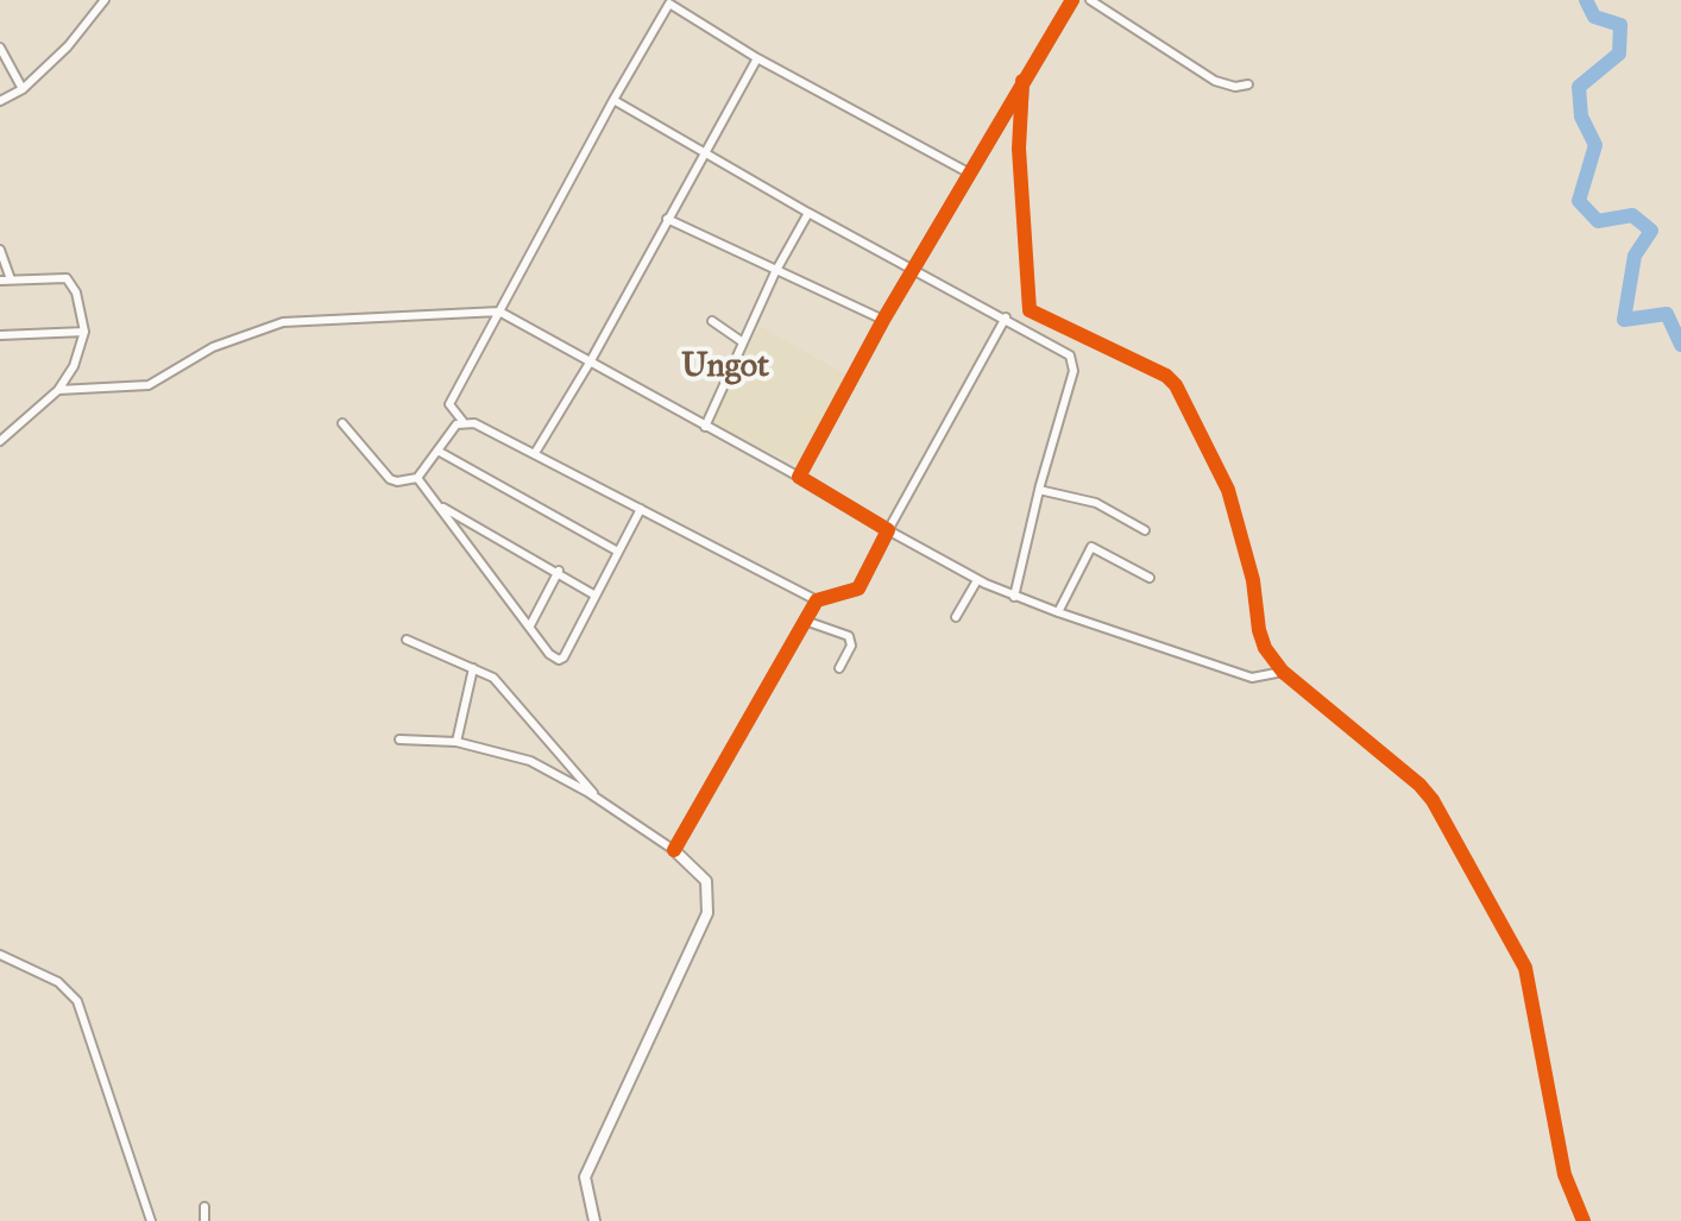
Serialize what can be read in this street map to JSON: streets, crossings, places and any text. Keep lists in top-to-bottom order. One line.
{"districts":["Ungot"]}
